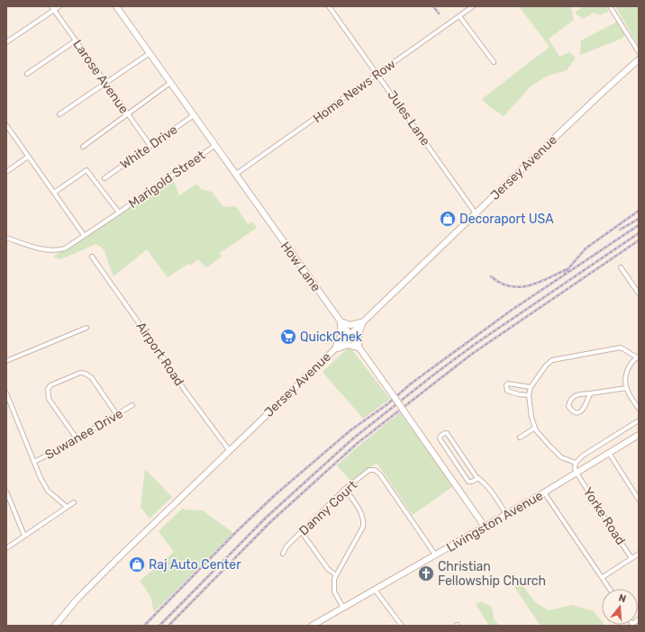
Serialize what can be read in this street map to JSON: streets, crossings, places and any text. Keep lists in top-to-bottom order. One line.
{"streets":{"main road":["Jersey Avenue","How Lane","Livingston Avenue"],"street":["Larose Avenue","Home News Row","Jules Lane","White Drive","Marigold Street","Airport Road","Suwanee Drive","Danny Court","Yorke Road"]},"crossings":[["Larose Avenue","White Drive"],["Home News Row","Jules Lane"],["Home News Row","How Lane"],["Jules Lane","Jersey Avenue"],["White Drive","How Lane"],["Jersey Avenue","How Lane"],["Jersey Avenue","Airport Road"],["Marigold Street","How Lane"],["How Lane","Livingston Avenue"],["Danny Court","Livingston Avenue"],["Yorke Road","Livingston Avenue"]],"places":{"shop":["Decoraport USA","Raj Auto Center"],"supermarket":["QuickChek"],"church":["Christian Fellowship Church"]},"north":"top"}
